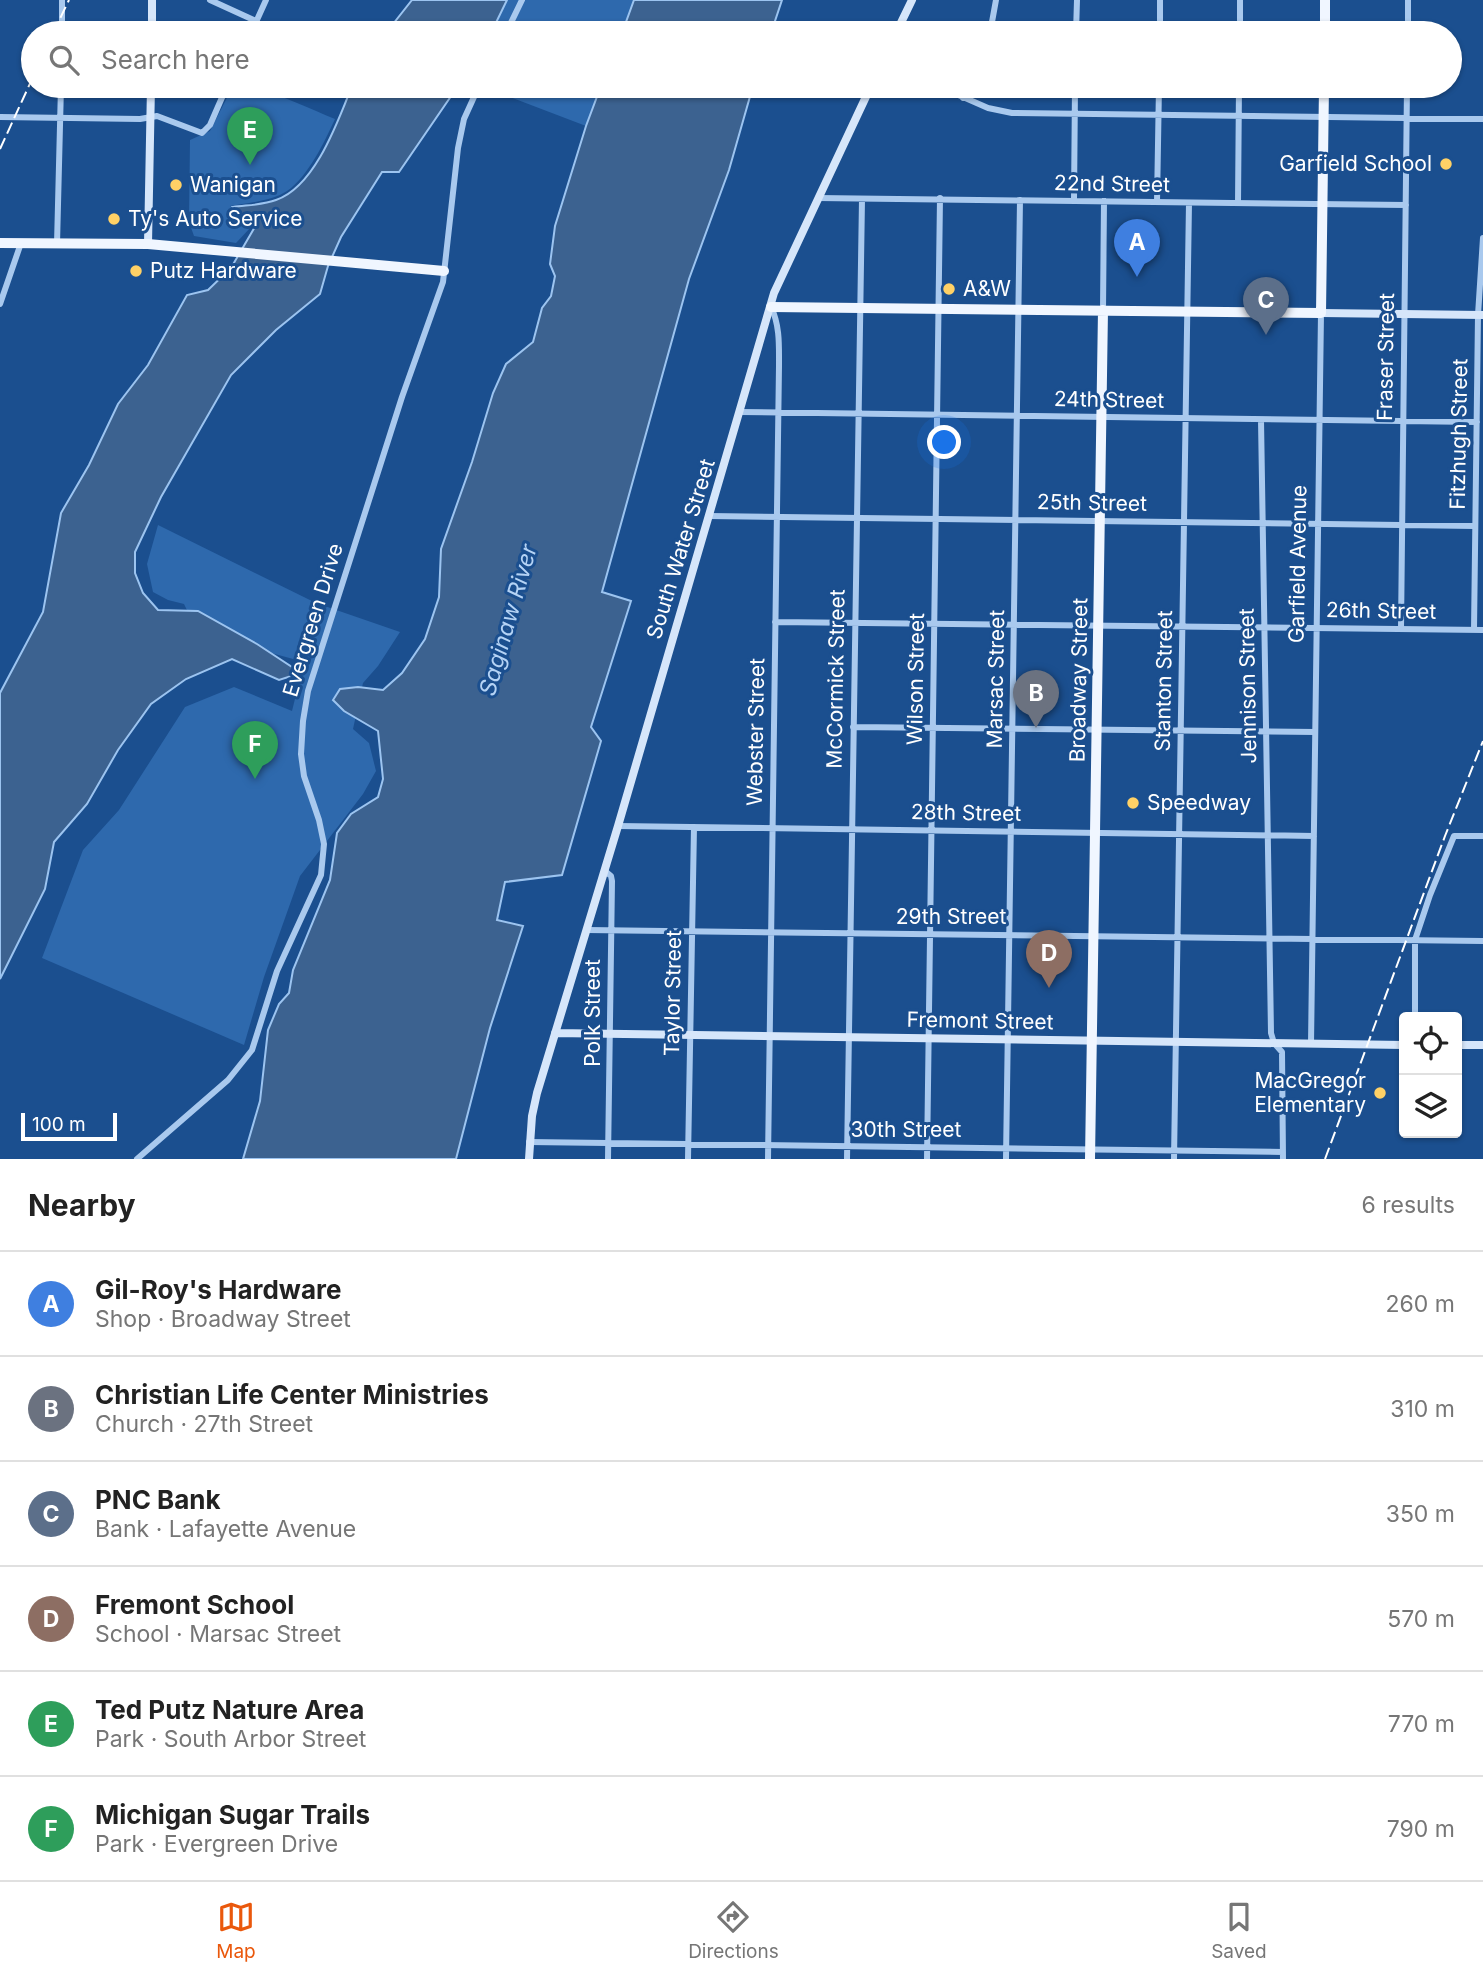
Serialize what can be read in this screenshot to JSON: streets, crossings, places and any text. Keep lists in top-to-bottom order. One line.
{"streets":{"main road":["Garfield Avenue","Broadway Street"],"street":["22nd Street","Fraser Street","24th Street","Fitzhugh Street","25th Street","South Water Street","26th Street","Evergreen Drive","McCormick Street","Wilson Street","Marsac Street","Stanton Street","Jennison Street","Webster Street","28th Street","29th Street","Taylor Street","Polk Street","Fremont Street","30th Street"]},"crossings":[["22nd Street","Fraser Street"],["22nd Street","South Water Street"],["22nd Street","Garfield Avenue"],["22nd Street","McCormick Street"],["22nd Street","Wilson Street"],["22nd Street","Marsac Street"],["22nd Street","Broadway Street"],["22nd Street","Stanton Street"],["Fraser Street","24th Street"],["Fraser Street","25th Street"],["Fraser Street","26th Street"],["24th Street","Fitzhugh Street"],["24th Street","South Water Street"],["24th Street","Garfield Avenue"],["24th Street","McCormick Street"],["24th Street","Wilson Street"],["24th Street","Marsac Street"],["24th Street","Broadway Street"],["24th Street","Stanton Street"],["24th Street","Jennison Street"],["24th Street","Webster Street"],["Fitzhugh Street","25th Street"],["Fitzhugh Street","26th Street"],["25th Street","South Water Street"],["25th Street","Garfield Avenue"],["25th Street","McCormick Street"],["25th Street","Wilson Street"],["25th Street","Marsac Street"],["25th Street","Broadway Street"],["25th Street","Stanton Street"],["25th Street","Jennison Street"],["25th Street","Webster Street"],["South Water Street","Webster Street"],["South Water Street","28th Street"],["South Water Street","29th Street"],["South Water Street","Polk Street"],["South Water Street","Fremont Street"],["South Water Street","30th Street"],["Garfield Avenue","26th Street"],["Garfield Avenue","28th Street"],["Garfield Avenue","29th Street"],["Garfield Avenue","Fremont Street"],["26th Street","McCormick Street"],["26th Street","Wilson Street"],["26th Street","Marsac Street"],["26th Street","Broadway Street"],["26th Street","Stanton Street"],["26th Street","Jennison Street"],["26th Street","Webster Street"],["McCormick Street","28th Street"],["McCormick Street","29th Street"],["McCormick Street","Fremont Street"],["McCormick Street","30th Street"],["Wilson Street","28th Street"],["Wilson Street","29th Street"],["Wilson Street","Fremont Street"],["Wilson Street","30th Street"],["Marsac Street","28th Street"],["Marsac Street","29th Street"],["Marsac Street","Fremont Street"],["Marsac Street","30th Street"],["Broadway Street","28th Street"],["Broadway Street","29th Street"],["Broadway Street","Fremont Street"],["Broadway Street","30th Street"],["Stanton Street","28th Street"],["Stanton Street","29th Street"],["Stanton Street","Fremont Street"],["Stanton Street","30th Street"],["Jennison Street","28th Street"],["Jennison Street","29th Street"],["Jennison Street","Fremont Street"],["Jennison Street","30th Street"],["Webster Street","28th Street"],["Webster Street","29th Street"],["Webster Street","Fremont Street"],["Webster Street","30th Street"],["28th Street","Taylor Street"],["29th Street","Taylor Street"],["29th Street","Polk Street"],["Taylor Street","Fremont Street"],["Taylor Street","30th Street"],["Polk Street","Fremont Street"],["Polk Street","30th Street"]],"water":["Saginaw River"],"places":["Garfield School","Wanigan","Ty's Auto Service","Putz Hardware","A&W","Speedway","MacGregor Elementary"],"scale_bar":"100 m","page":{"search":"Search here","pins":["E","A","C","B","F","D"],"scale":"100 m","heading":["Nearby","6 results"],"list":[{"mark":"A","name":"Gil-Roy's Hardware","note":"Shop · Broadway Street","value":"260 m"},{"mark":"B","name":"Christian Life Center Ministries","note":"Church · 27th Street","value":"310 m"},{"mark":"C","name":"PNC Bank","note":"Bank · Lafayette Avenue","value":"350 m"},{"mark":"D","name":"Fremont School","note":"School · Marsac Street","value":"570 m"},{"mark":"E","name":"Ted Putz Nature Area","note":"Park · South Arbor Street","value":"770 m"},{"mark":"F","name":"Michigan Sugar Trails","note":"Park · Evergreen Drive","value":"790 m"}],"nav":["Map","Directions","Saved"]}}
